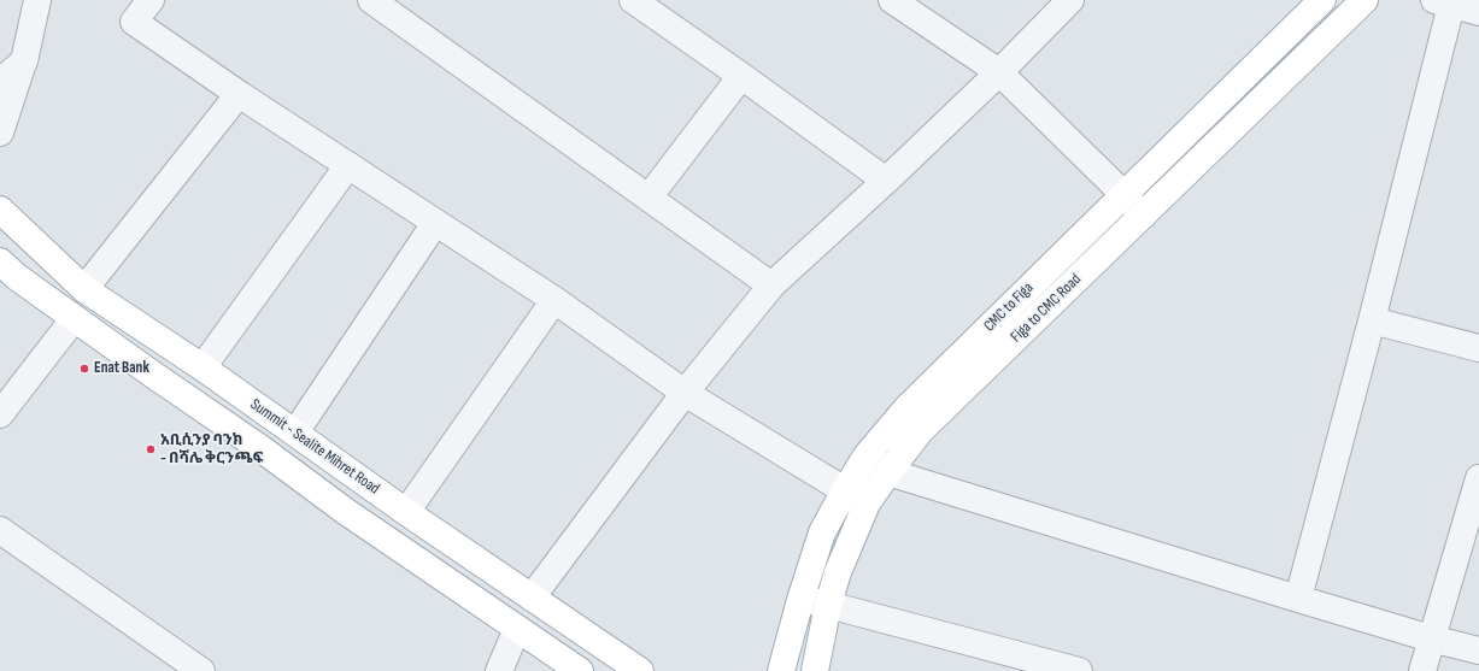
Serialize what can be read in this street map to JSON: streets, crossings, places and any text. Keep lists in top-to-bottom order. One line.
{"streets":{"main road":["CMC to Figa","Figa to CMC Road","Summit - Sealite Mihret Road"]},"places":["Enat Bank","አቢሲንያ ባንክ - በሻሌ ቅርንጫፍ"]}
